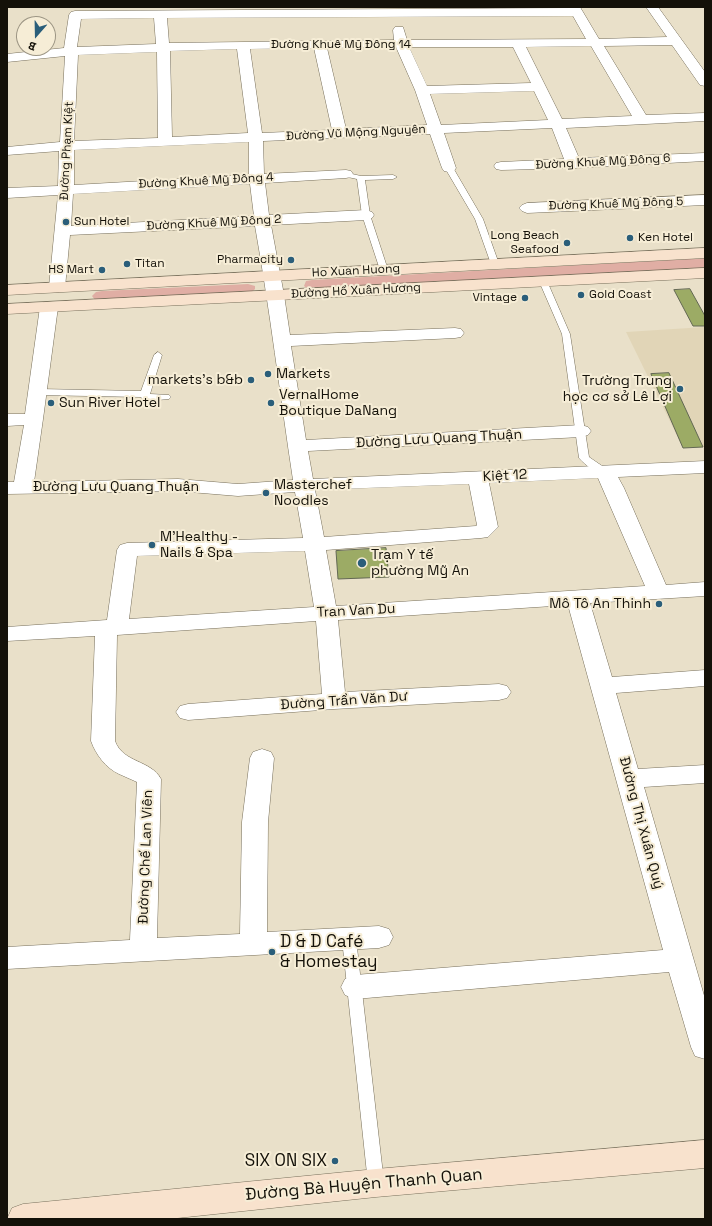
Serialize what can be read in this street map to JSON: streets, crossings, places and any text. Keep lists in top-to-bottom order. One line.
{"streets":{"main road":["Ho Xuan Huong","Đường Hồ Xuân Hương","Đường Bà Huyện Thanh Quan"],"street":["Đường Khuê Mỹ Đông 14","Đường Vũ Mộng Nguyên","Đường Phạm Kiệt","Đường Khuê Mỹ Đông 6","Đường Khuê Mỹ Đông 4","Đường Khuê Mỹ Đông 5","Đường Khuê Mỹ Đông 2","Đường Lưu Quang Thuận","Kiệt 12","Tran Van Du","Đường Trần Văn Dư","Đường Thị Xuân Quý","Đường Chế Lan Viên"]},"crossings":[["Đường Khuê Mỹ Đông 14","Đường Phạm Kiệt"],["Đường Vũ Mộng Nguyên","Đường Phạm Kiệt"],["Đường Phạm Kiệt","Đường Khuê Mỹ Đông 4"],["Đường Phạm Kiệt","Đường Khuê Mỹ Đông 2"],["Đường Phạm Kiệt","Ho Xuan Huong"],["Đường Lưu Quang Thuận","Kiệt 12"],["Tran Van Du","Đường Thị Xuân Quý"],["Tran Van Du","Đường Chế Lan Viên"]],"places":["Sun Hotel","Ken Hotel","Long Beach Seafood","Pharmacity","Titan","HS Mart","Gold Coast","Vintage","Markets","markets’s b&b","Trường Trung học cơ sở Lê Lợi","Sun River Hotel","VernalHome Boutique DaNang","Masterchef Noodles","M’Healthy - Nails & Spa","Trạm Y tế phường Mỹ An","Mô Tô An Thinh","D & D Café & Homestay","SIX ON SIX"],"north":"bottom"}
